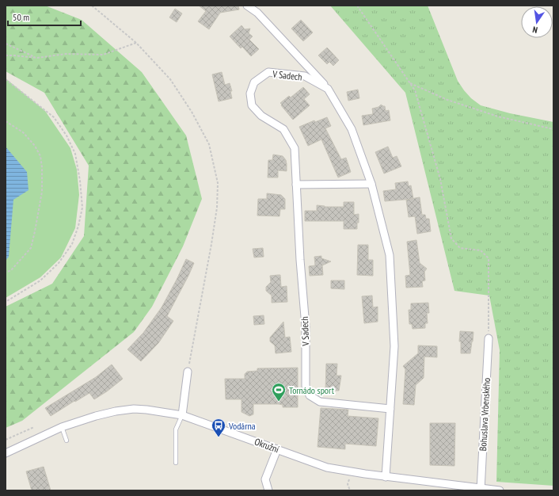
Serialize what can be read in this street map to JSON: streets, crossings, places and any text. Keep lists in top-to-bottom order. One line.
{"streets":{"street":["V Sadech","Bohuslava Vrbenského","Okružní"]},"crossings":[["V Sadech","Okružní"],["Bohuslava Vrbenského","Okružní"]],"places":{"sports":["Tornádo sport"],"bus stop":["Vodárna"]},"scale_bar":"50 m","north":"bottom"}
